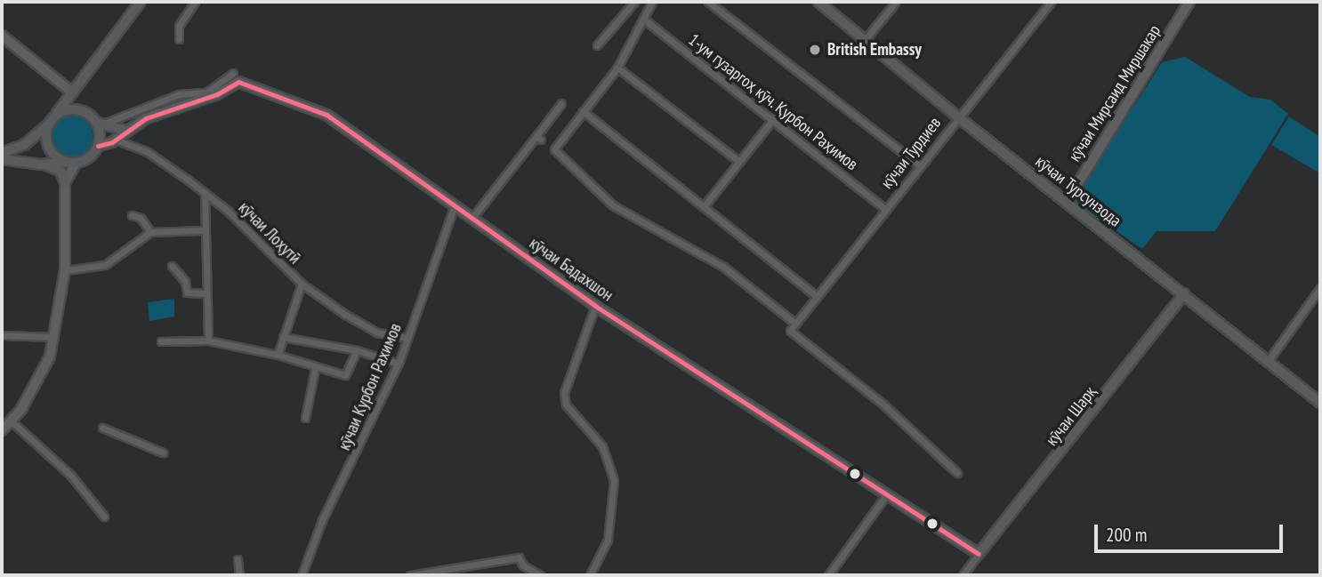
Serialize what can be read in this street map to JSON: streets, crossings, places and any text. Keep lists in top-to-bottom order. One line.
{"streets":{"main road":["кӯчаи Турсунзода","кӯчаи Бадахшон","кӯчаи Шарқ"],"street":["кӯчаи Мирсаид Миршакар","1-ум гузаргоҳ кӯч. Қурбон Раҳимов","кӯчаи Турдиев","кӯчаи Лоҳутӣ","кӯчаи Курбон Рахимов"]},"crossings":[["кӯчаи Мирсаид Миршакар","кӯчаи Турсунзода"],["1-ум гузаргоҳ кӯч. Қурбон Раҳимов","кӯчаи Турдиев"],["кӯчаи Турдиев","кӯчаи Турсунзода"],["кӯчаи Турсунзода","кӯчаи Шарқ"],["кӯчаи Лоҳутӣ","кӯчаи Бадахшон"],["кӯчаи Лоҳутӣ","кӯчаи Курбон Рахимов"],["кӯчаи Бадахшон","кӯчаи Курбон Рахимов"],["кӯчаи Бадахшон","кӯчаи Шарқ"]],"places":["British Embassy"],"scale_bar":"200 m"}
